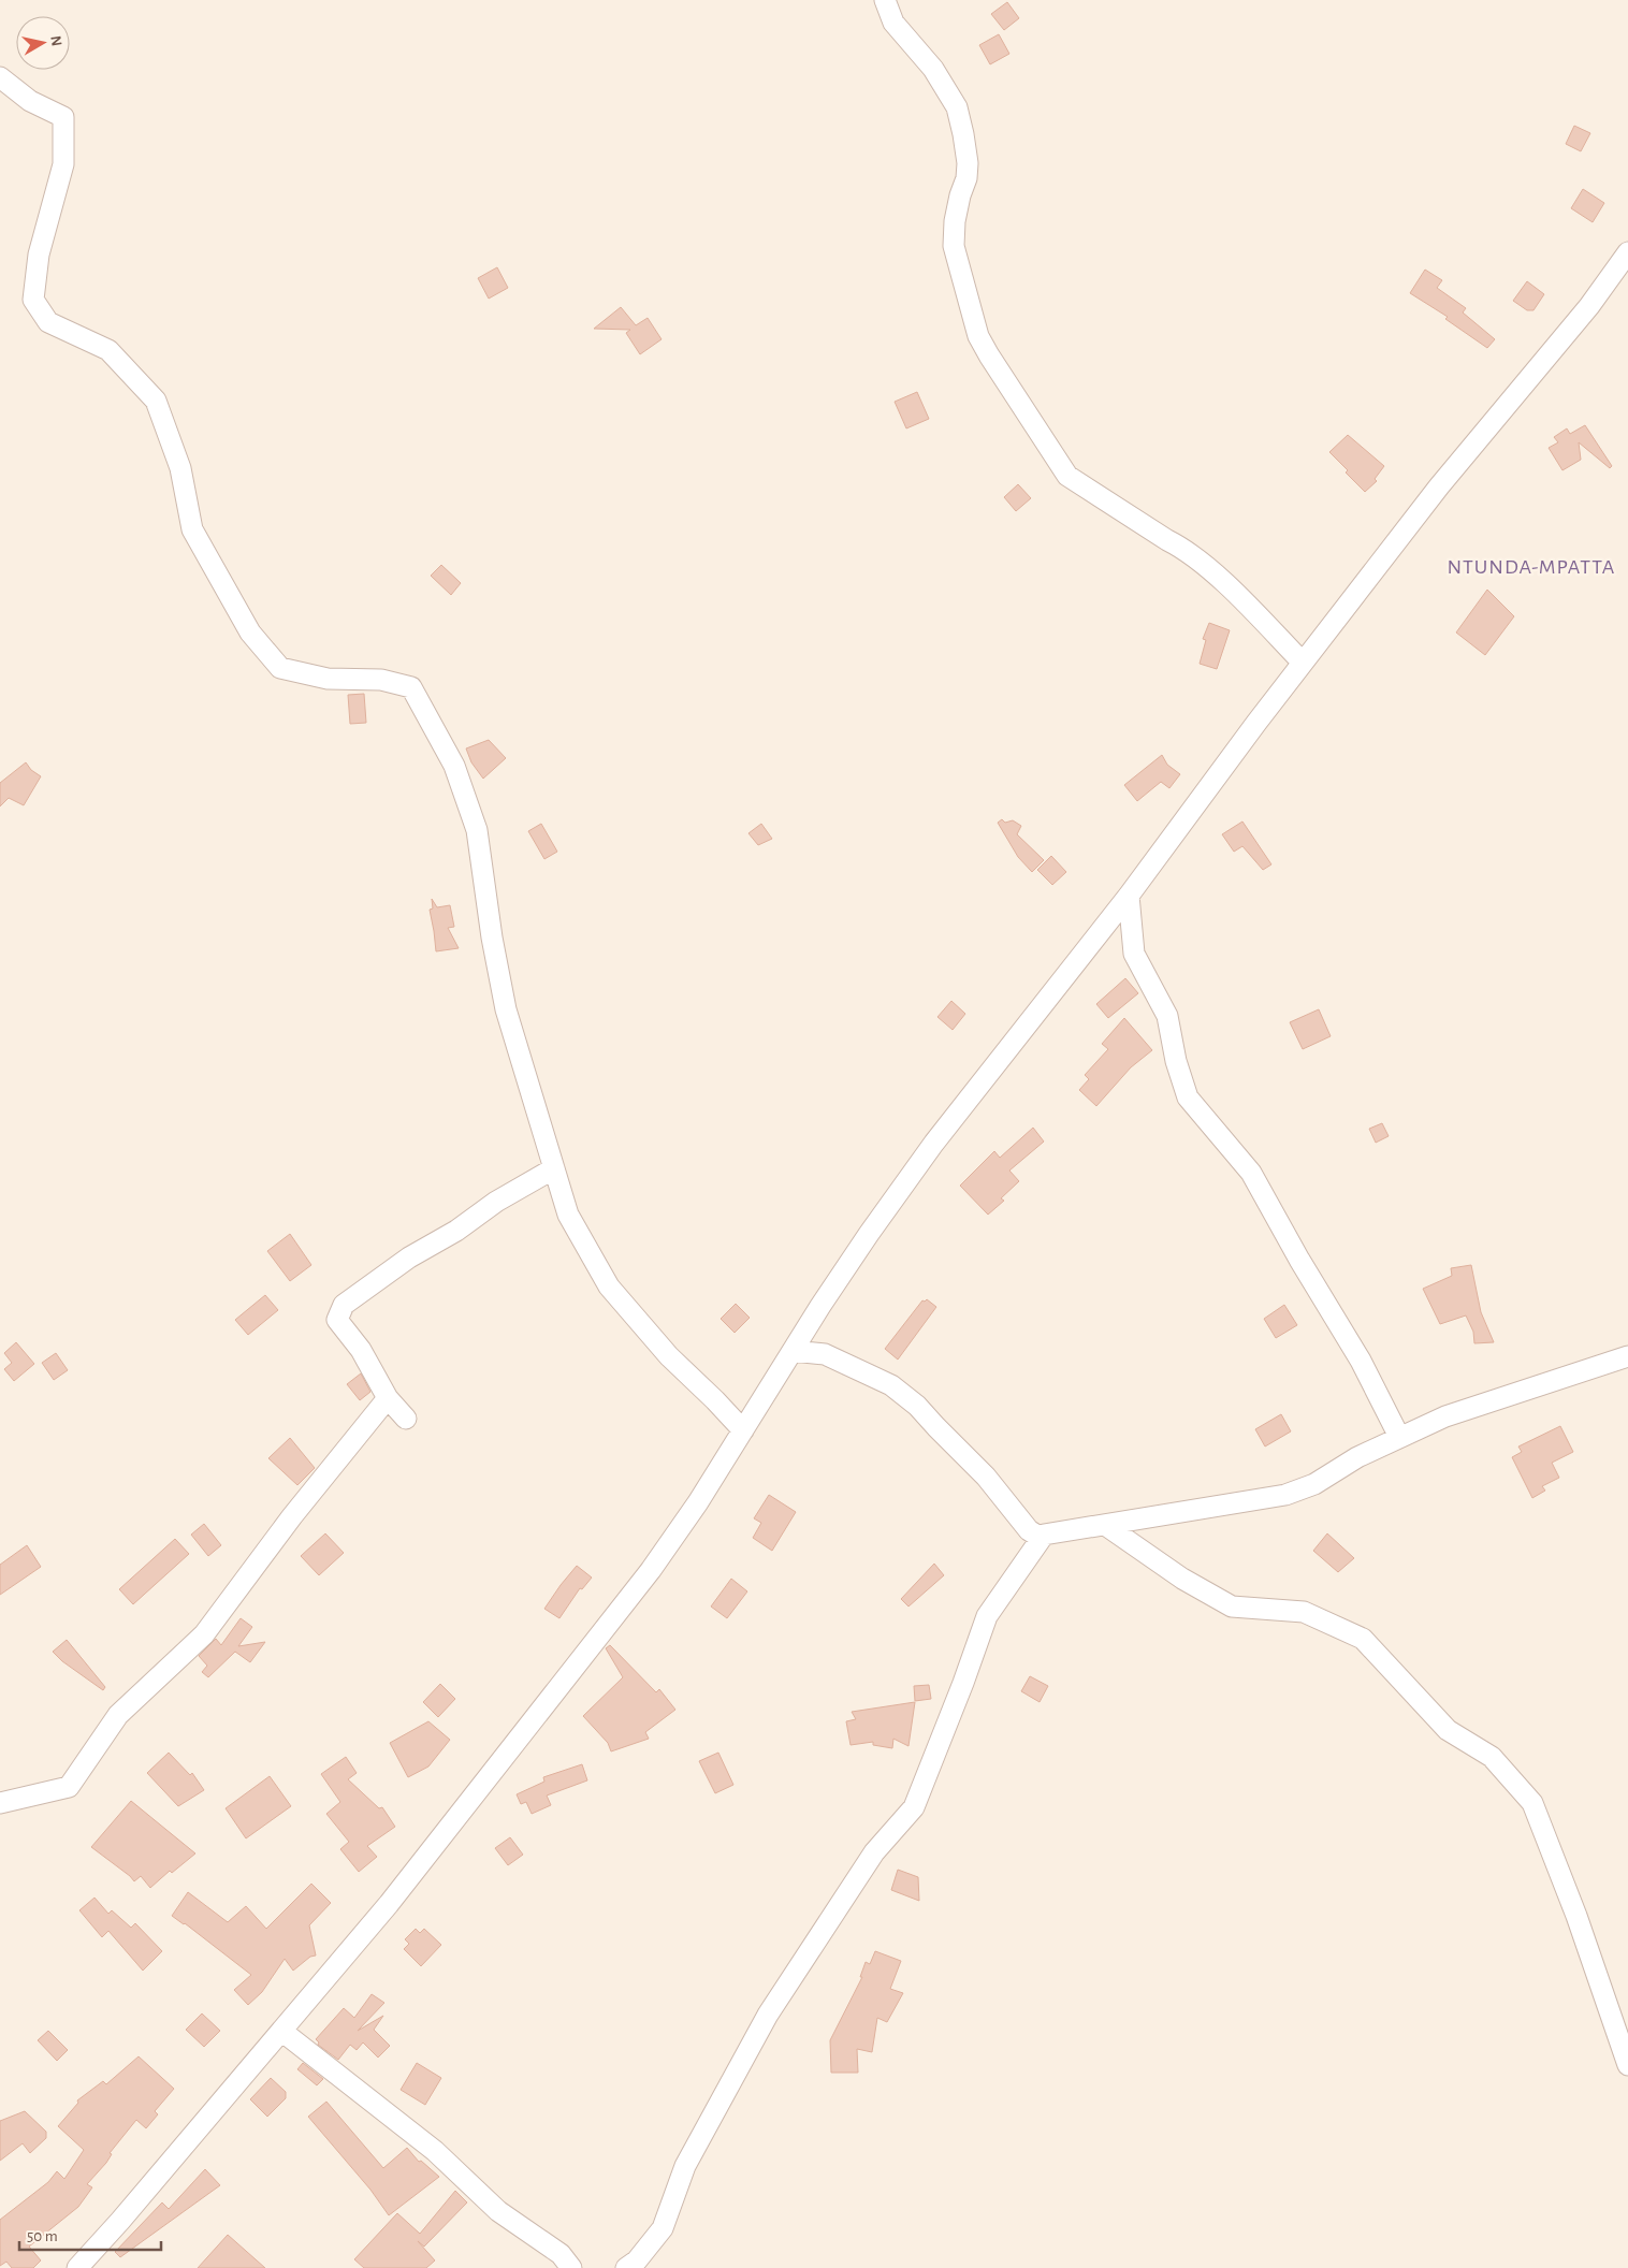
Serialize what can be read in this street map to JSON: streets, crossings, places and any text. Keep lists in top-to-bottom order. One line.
{"districts":["NTUNDA-MPATTA"],"scale_bar":"50 m","north":"right"}
